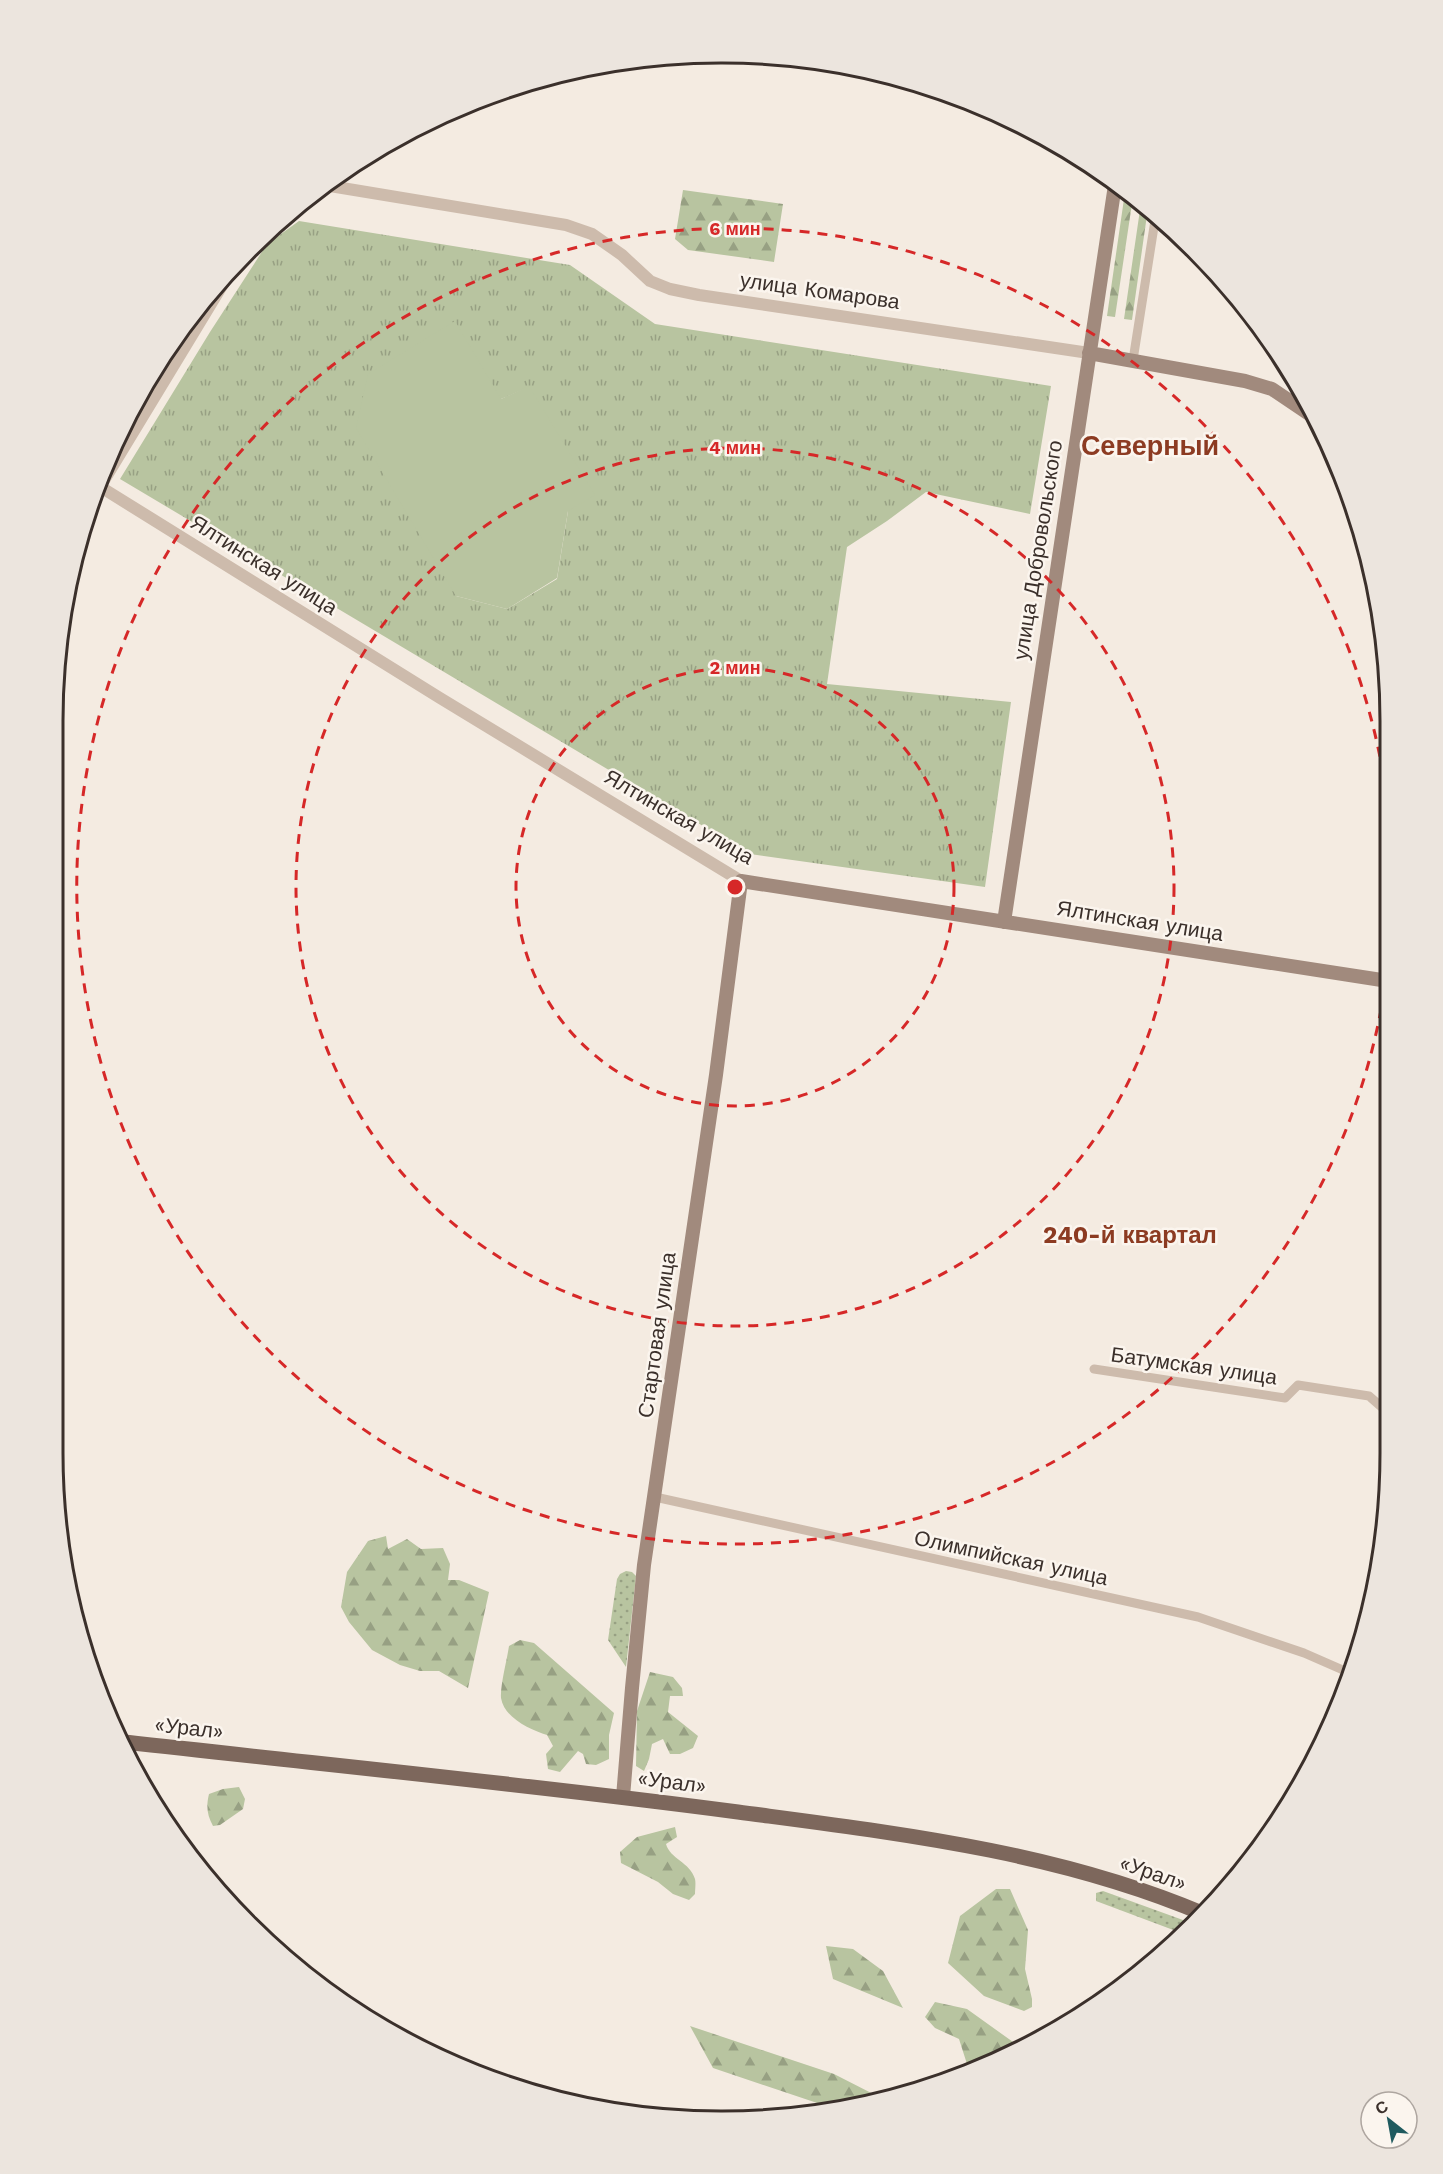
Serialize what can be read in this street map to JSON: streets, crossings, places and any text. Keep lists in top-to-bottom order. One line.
{"streets":{"main road":["улица Комарова","улица Добровольского","Ялтинская улица","Стартовая улица","«Урал»"],"street":["Батумская улица","Олимпийская улица"]},"crossings":[["улица Комарова","улица Добровольского"],["улица Добровольского","Ялтинская улица"],["Ялтинская улица","Стартовая улица"],["Стартовая улица","Олимпийская улица"],["Стартовая улица","«Урал»"]],"districts":["Северный","240-й квартал"],"north":"top left","rings":["6 мин","4 мин","2 мин"]}
